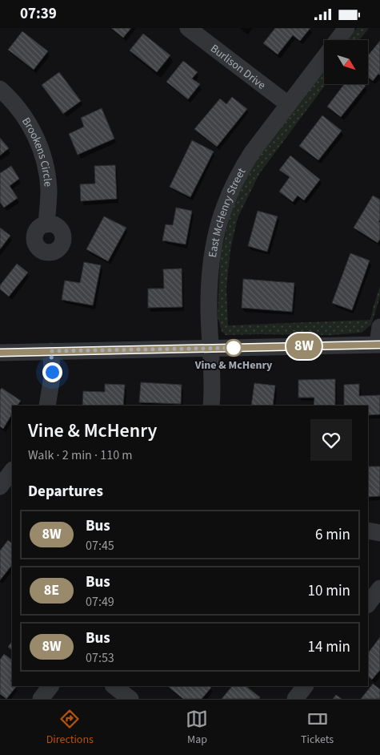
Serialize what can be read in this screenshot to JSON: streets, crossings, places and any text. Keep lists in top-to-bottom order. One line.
{"streets":{"street":["Burlison Drive","Brookens Circle","East McHenry Street"]},"crossings":[["Burlison Drive","East McHenry Street"]],"places":["Vine & McHenry"],"lines":["bus line 8W"],"north":"bottom right","page":{"status":"07:39","on_map":"8W","heading":[["Vine & McHenry","Walk · 2 min · 110 m"],"Departures"],"list":[{"mark":"8W","name":"Bus","note":"07:45","value":"6 min"},{"mark":"8E","name":"Bus","note":"07:49","value":"10 min"},{"mark":"8W","name":"Bus","note":"07:53","value":"14 min"}],"tabs":["Directions","Map","Tickets"]}}
